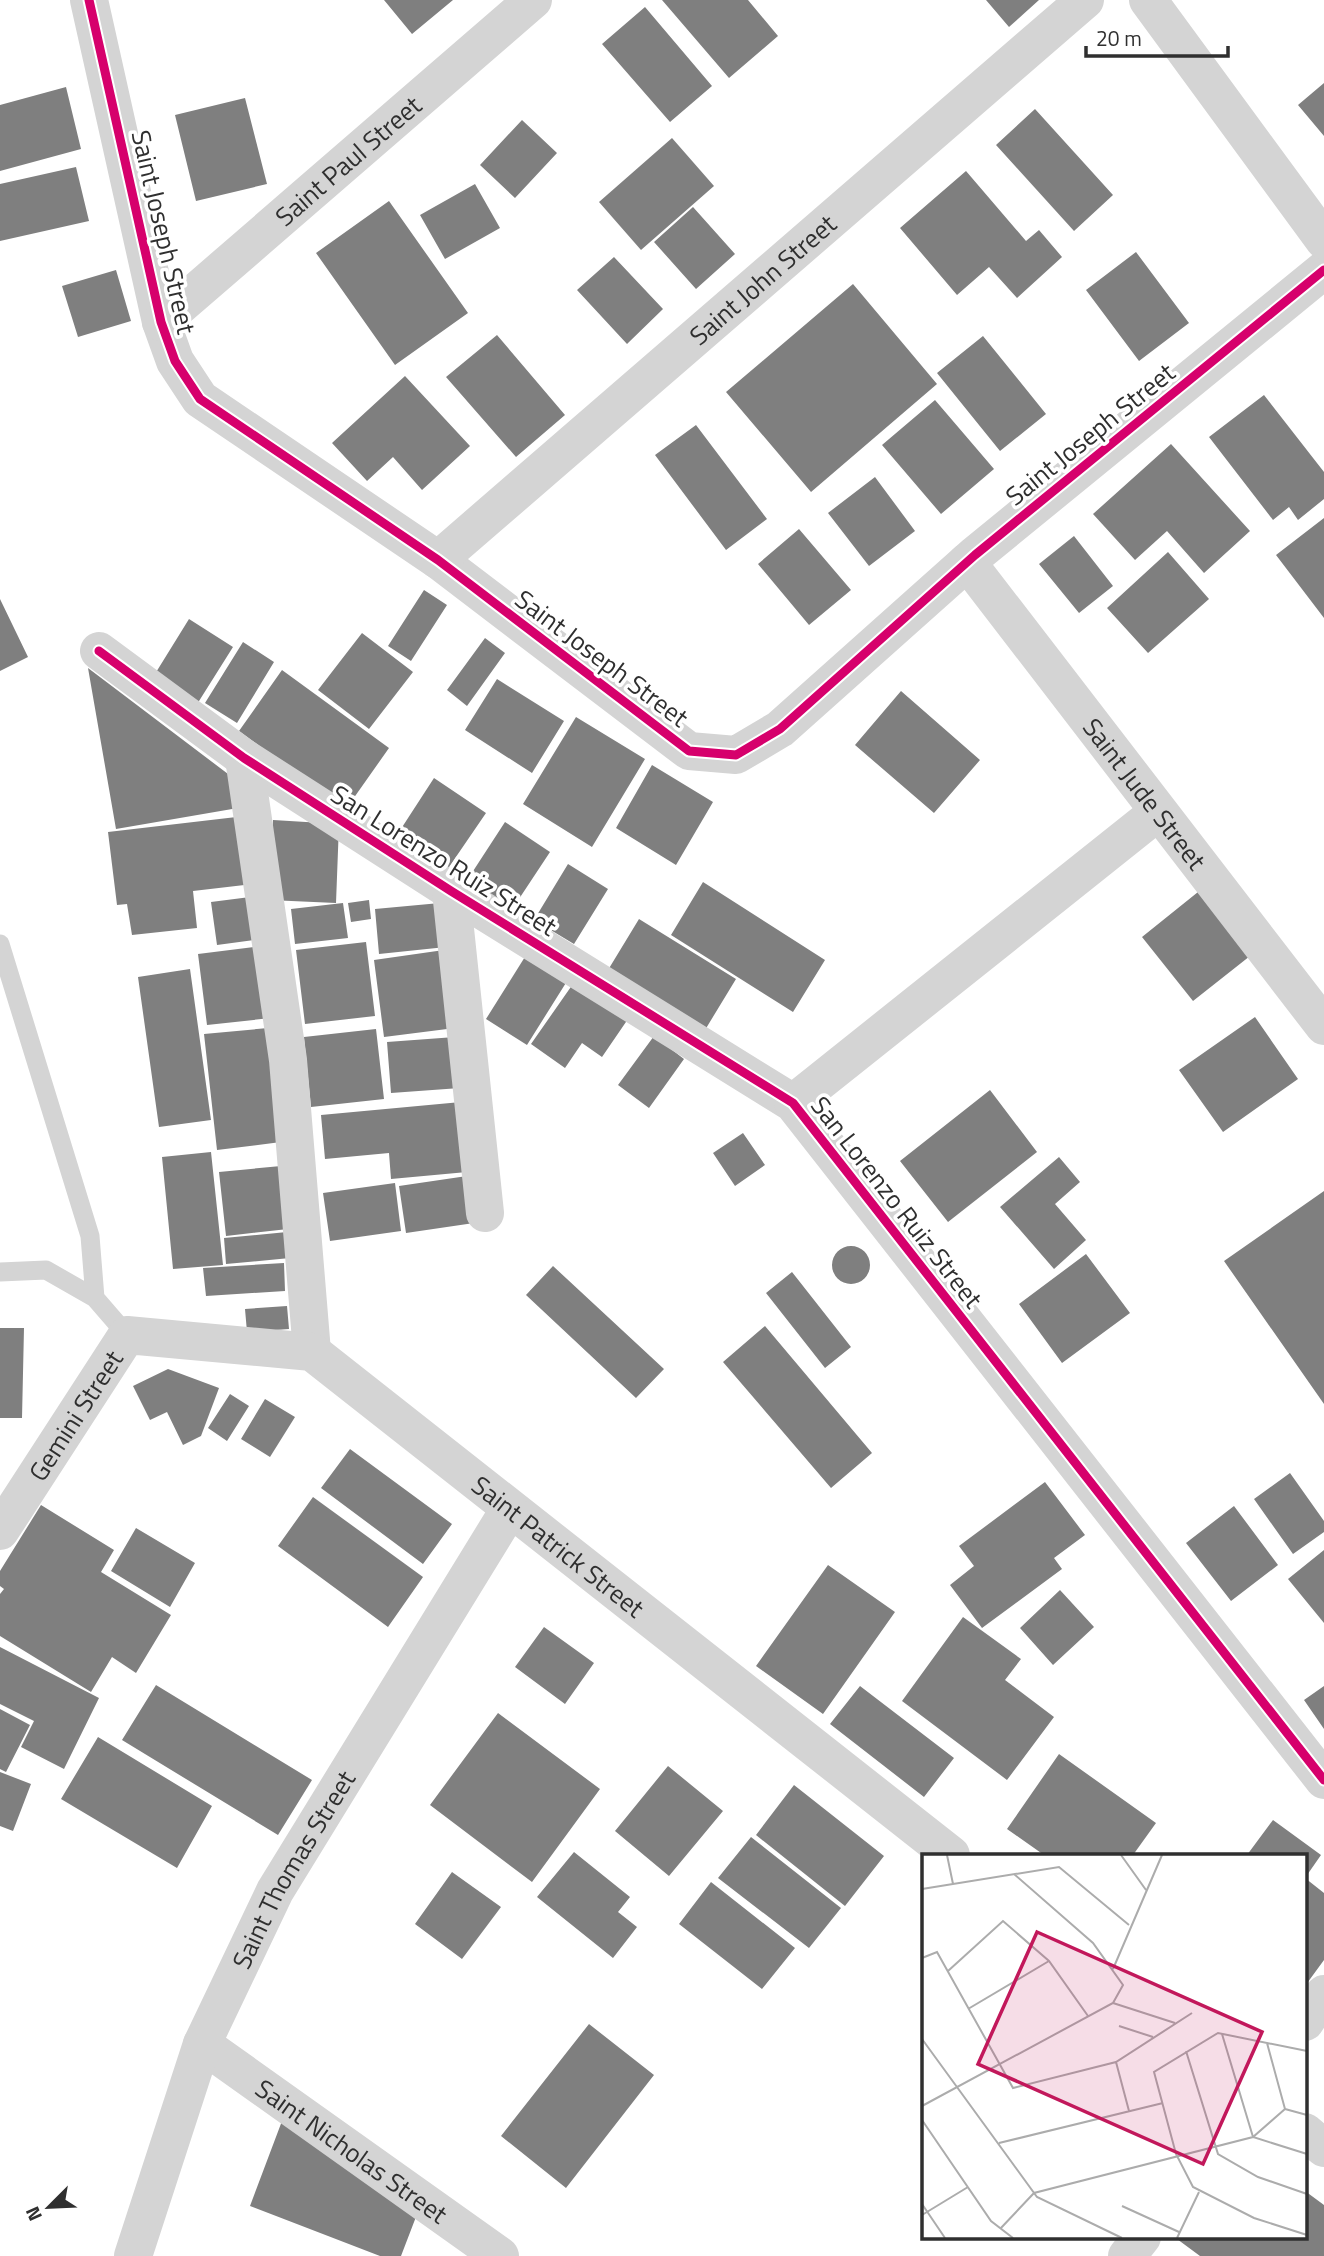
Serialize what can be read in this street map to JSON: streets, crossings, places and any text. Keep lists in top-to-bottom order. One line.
{"streets":{"street":["Saint Paul Street","Saint Joseph Street","Saint John Street","Saint Jude Street","San Lorenzo Ruiz Street","Gemini Street","Saint Patrick Street","Saint Thomas Street","Saint Nicholas Street"]},"crossings":[["Saint Paul Street","Saint Joseph Street"],["Saint Joseph Street","Saint John Street"],["Saint Joseph Street","Saint Jude Street"],["Saint Patrick Street","Saint Thomas Street"],["Saint Thomas Street","Saint Nicholas Street"]],"scale_bar":"20 m","north":"bottom left"}
